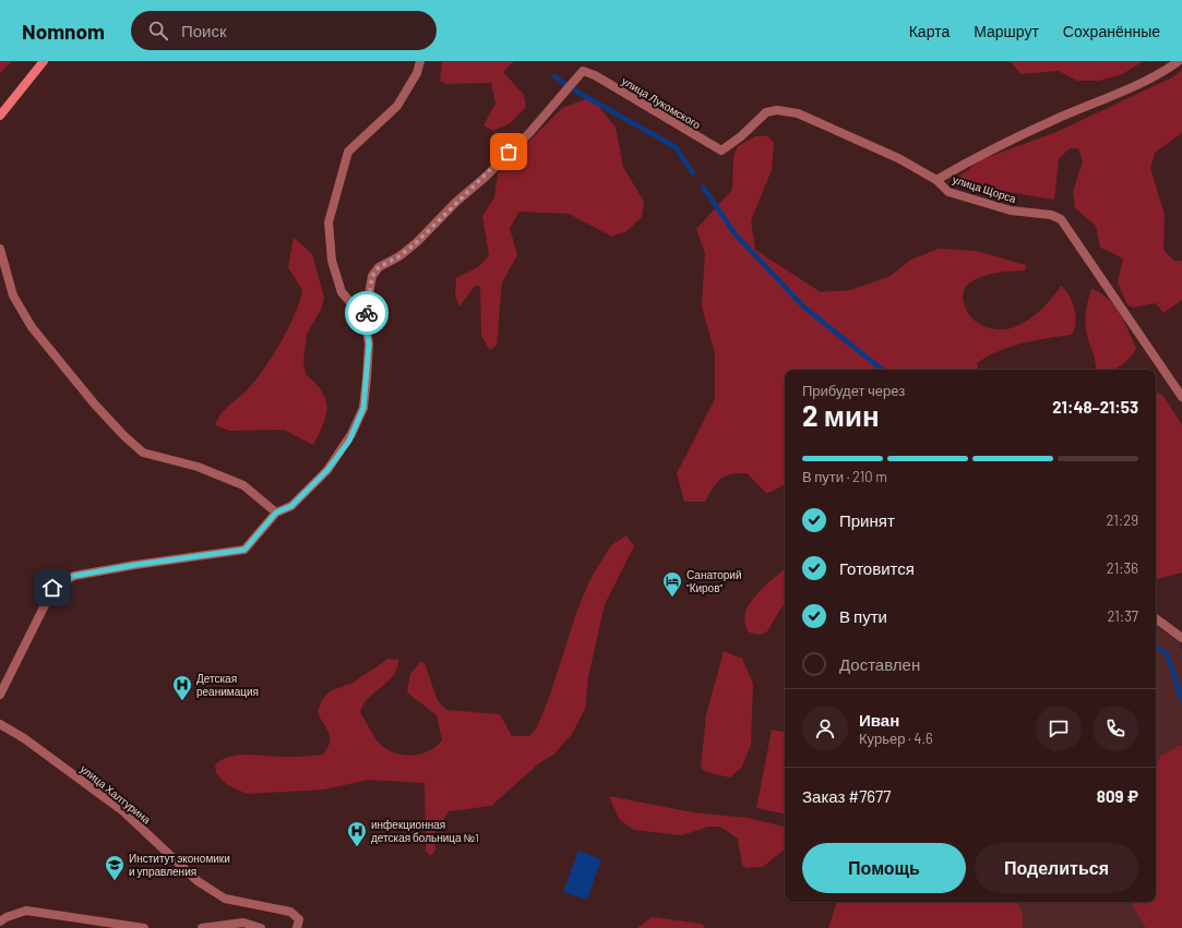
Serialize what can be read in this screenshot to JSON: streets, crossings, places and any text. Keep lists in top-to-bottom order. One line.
{"streets":{"street":["улица Лукомского","улица Щорса","улица Халтурина"]},"crossings":[["улица Лукомского","улица Щорса"]],"places":{"hotel":["Санаторий \"Киров\""],"hospital":["Детская реанимация","инфекционная детская больница №1"],"school or university":["Институт экономики и управления"]},"page":{"header":"Nomnom","search":"Поиск","nav":["Карта","Маршрут","Сохранённые"],"heading":["2 мин","Прибудет через","21:48–21:53"],"panel":["Иван","Курьер · 4.6","Заказ #7677","809 ₽"],"bar":"В пути · 210 m","list":[["Принят","21:29"],["Готовится","21:36"],["В пути","21:37"],"Доставлен"],"buttons":["Помощь","Поделиться"]}}
